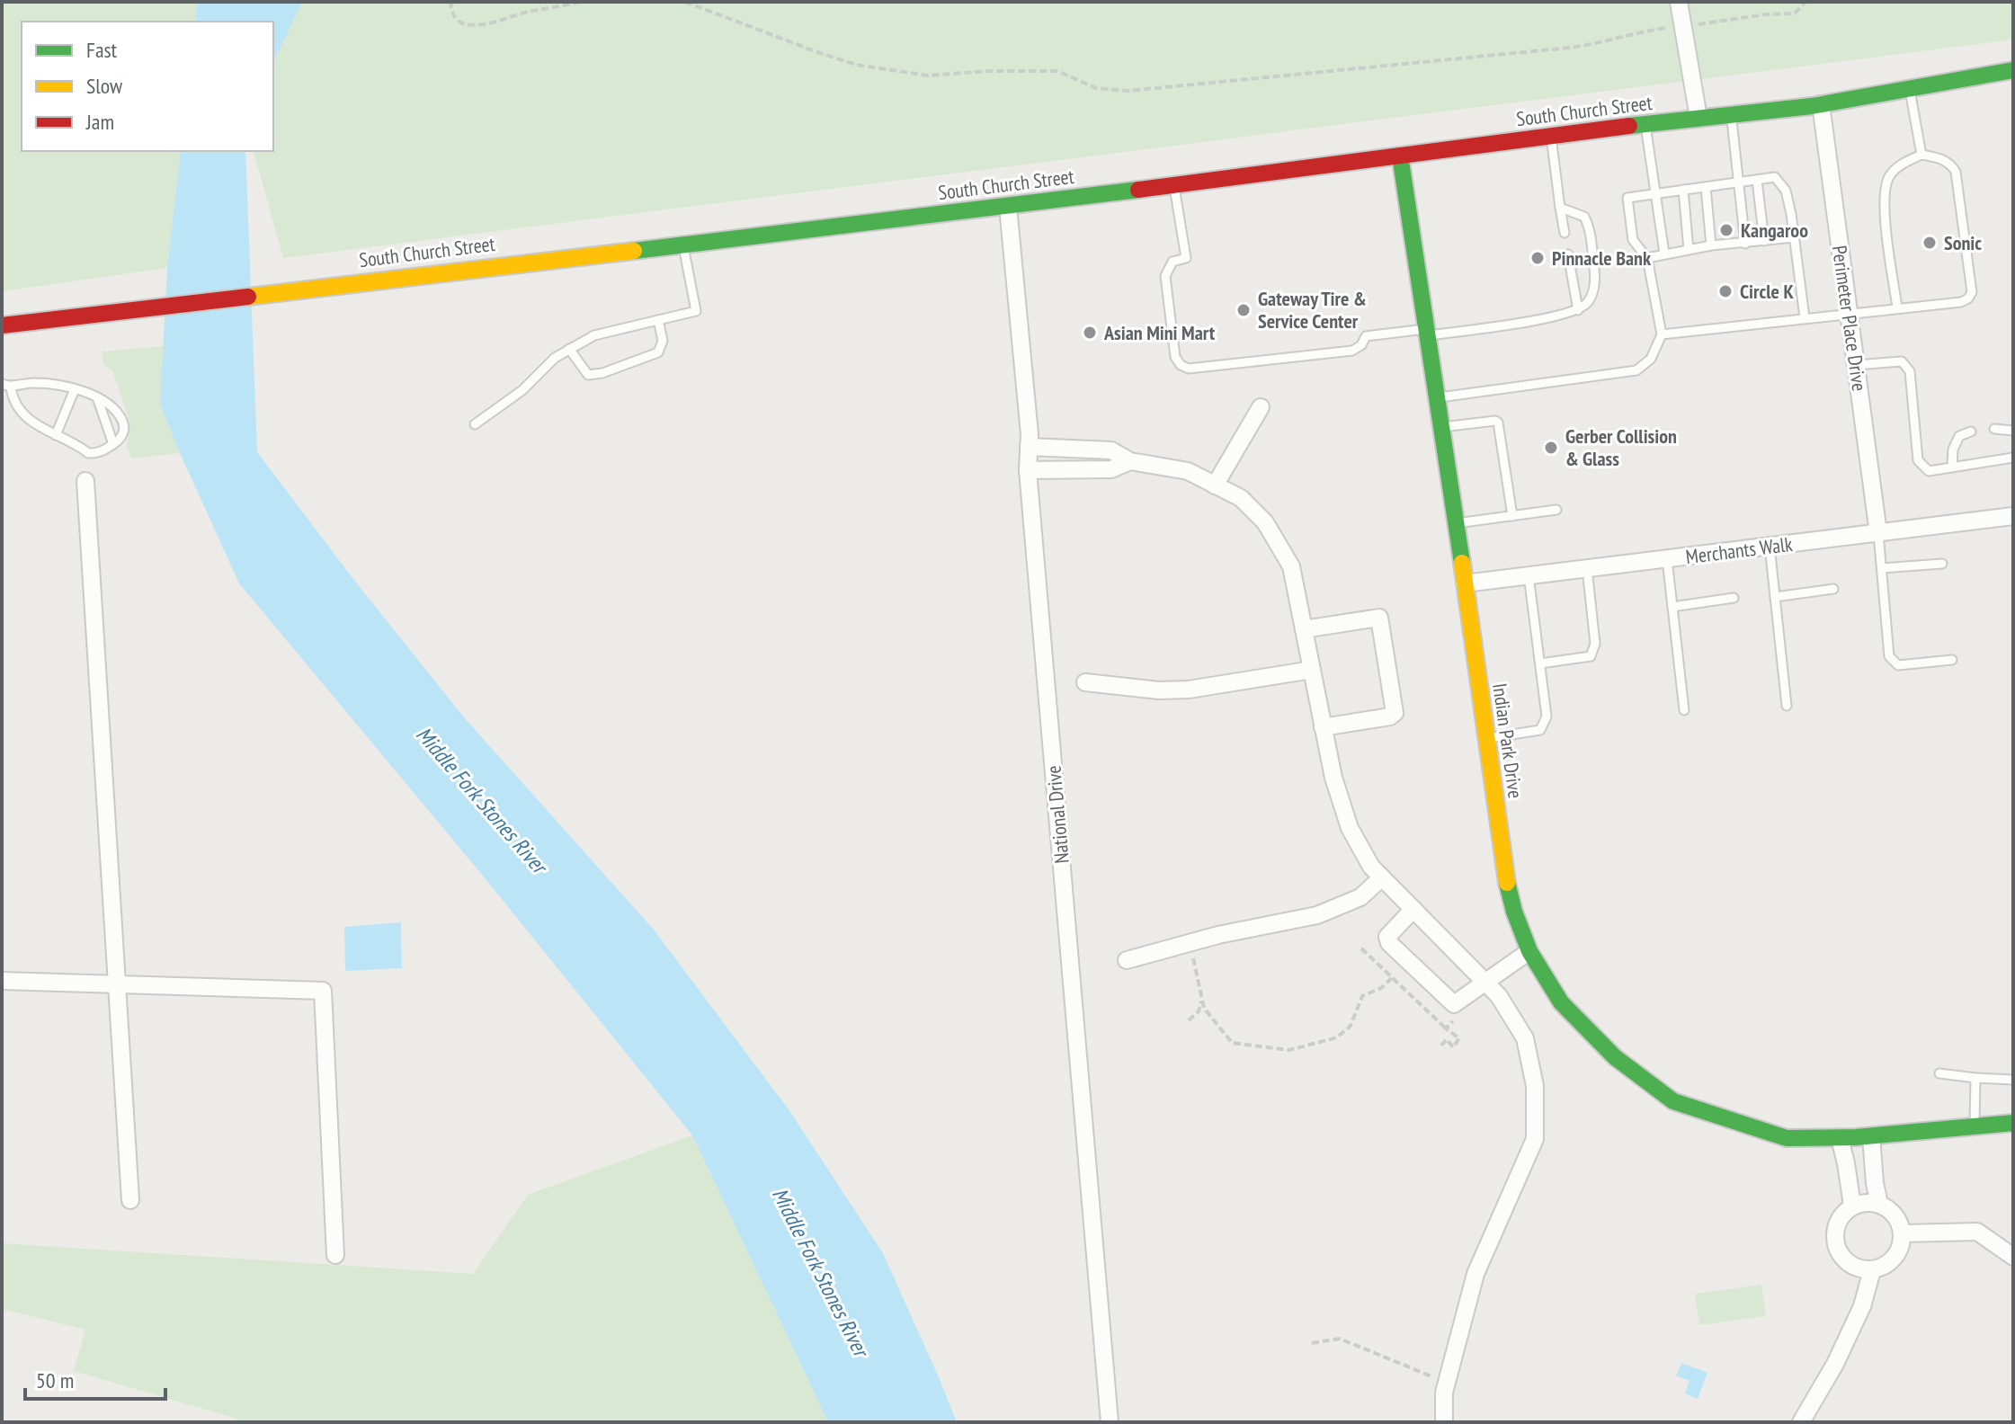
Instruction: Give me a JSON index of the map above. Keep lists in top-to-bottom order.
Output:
{
  "streets": {
    "main road": ["South Church Street", "Indian Park Drive"],
    "street": ["Perimeter Place Drive", "Merchants Walk", "National Drive"]
  },
  "crossings": [
    ["South Church Street", "Perimeter Place Drive"],
    ["South Church Street", "Indian Park Drive"],
    ["South Church Street", "National Drive"],
    ["Perimeter Place Drive", "Merchants Walk"],
    ["Merchants Walk", "Indian Park Drive"]
  ],
  "water": ["Middle Fork Stones River"],
  "places": [
    "Kangaroo",
    "Sonic",
    "Pinnacle Bank",
    "Circle K",
    "Gateway Tire & Service Center",
    "Asian Mini Mart",
    "Gerber Collision & Glass"
  ],
  "legend": ["Fast", "Slow", "Jam"],
  "scale_bar": "50 m"
}
